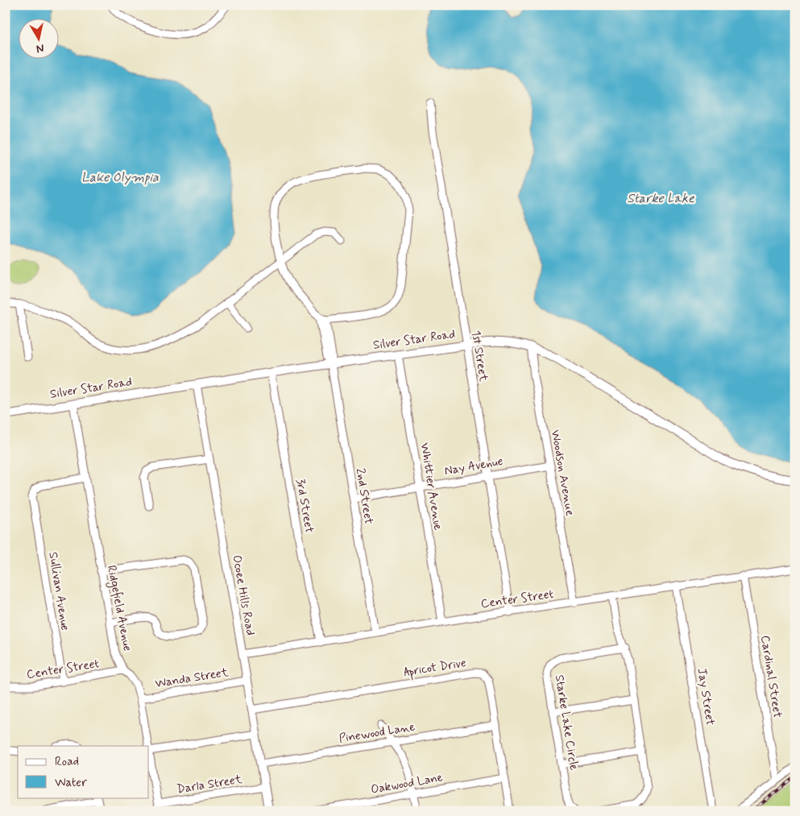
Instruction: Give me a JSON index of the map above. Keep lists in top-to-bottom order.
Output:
{
  "streets": {
    "main road": ["Silver Star Road"],
    "street": [
      "1st Street",
      "Nay Avenue",
      "Woodson Avenue",
      "Whittier Avenue",
      "2nd Street",
      "3rd Street",
      "Sullivan Avenue",
      "Ocoee Hills Road",
      "Center Street",
      "Ridgefield Avenue",
      "Apricot Drive",
      "Cardinal Street",
      "Wanda Street",
      "Jay Street",
      "Starke Lake Circle",
      "Pinewood Lane",
      "Oakwood Lane",
      "Darla Street"
    ]
  },
  "crossings": [
    ["Silver Star Road", "1st Street"],
    ["Silver Star Road", "Woodson Avenue"],
    ["Silver Star Road", "Whittier Avenue"],
    ["Silver Star Road", "2nd Street"],
    ["Silver Star Road", "3rd Street"],
    ["Silver Star Road", "Ocoee Hills Road"],
    ["Silver Star Road", "Ridgefield Avenue"],
    ["1st Street", "Nay Avenue"],
    ["1st Street", "Center Street"],
    ["Nay Avenue", "Woodson Avenue"],
    ["Nay Avenue", "Whittier Avenue"],
    ["Nay Avenue", "2nd Street"],
    ["Woodson Avenue", "Center Street"],
    ["Whittier Avenue", "Center Street"],
    ["2nd Street", "Center Street"],
    ["3rd Street", "Center Street"],
    ["Sullivan Avenue", "Center Street"],
    ["Sullivan Avenue", "Ridgefield Avenue"],
    ["Ocoee Hills Road", "Center Street"],
    ["Ocoee Hills Road", "Apricot Drive"],
    ["Ocoee Hills Road", "Wanda Street"],
    ["Ocoee Hills Road", "Pinewood Lane"],
    ["Ocoee Hills Road", "Darla Street"],
    ["Center Street", "Ridgefield Avenue"],
    ["Center Street", "Cardinal Street"],
    ["Center Street", "Jay Street"],
    ["Ridgefield Avenue", "Wanda Street"],
    ["Ridgefield Avenue", "Darla Street"],
    ["Apricot Drive", "Pinewood Lane"],
    ["Apricot Drive", "Oakwood Lane"]
  ],
  "water": ["Lake Olympia", "Starke Lake"],
  "legend": ["Road", "Water"],
  "north": "bottom"
}
